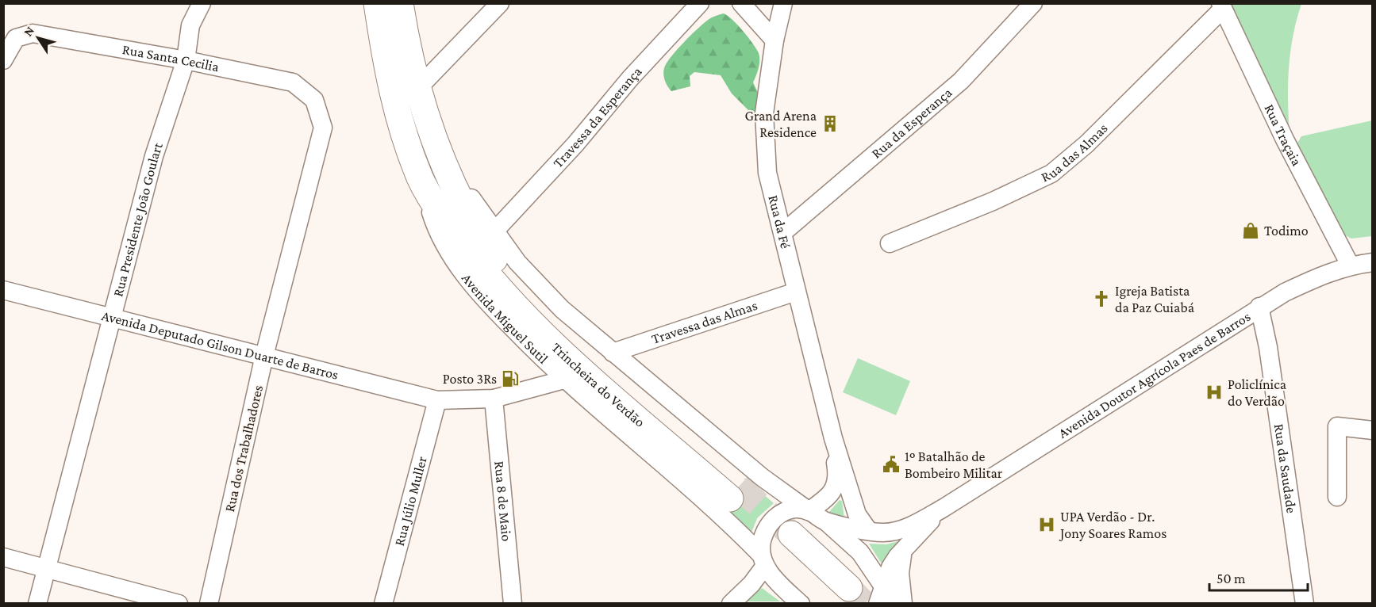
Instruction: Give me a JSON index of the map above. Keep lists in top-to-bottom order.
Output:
{
  "streets": {
    "highway": ["Avenida Miguel Sutil", "Trincheira do Verdão"],
    "street": [
      "Rua Santa Cecilia",
      "Travessa da Esperança",
      "Rua da Esperança",
      "Rua Traçaia",
      "Rua das Almas",
      "Rua Presidente João Goulart",
      "Rua da Fé",
      "Travessa das Almas",
      "Avenida Deputado Gilson Duarte de Barros",
      "Avenida Doutor Agrícola Paes de Barros",
      "Rua dos Trabalhadores",
      "Rua da Saudade",
      "Rua 8 de Maio",
      "Rua Júlio Muller"
    ]
  },
  "crossings": [
    ["Rua Santa Cecilia", "Rua Presidente João Goulart"],
    ["Rua Santa Cecilia", "Rua dos Trabalhadores"],
    ["Rua da Esperança", "Rua da Fé"],
    ["Rua Traçaia", "Rua das Almas"],
    ["Rua Traçaia", "Avenida Doutor Agrícola Paes de Barros"],
    ["Rua Presidente João Goulart", "Avenida Deputado Gilson Duarte de Barros"],
    ["Rua da Fé", "Travessa das Almas"],
    ["Rua da Fé", "Avenida Doutor Agrícola Paes de Barros"],
    ["Avenida Miguel Sutil", "Avenida Deputado Gilson Duarte de Barros"],
    ["Avenida Miguel Sutil", "Trincheira do Verdão"],
    ["Avenida Deputado Gilson Duarte de Barros", "Rua dos Trabalhadores"],
    ["Avenida Deputado Gilson Duarte de Barros", "Rua 8 de Maio"],
    ["Avenida Deputado Gilson Duarte de Barros", "Rua Júlio Muller"],
    ["Avenida Doutor Agrícola Paes de Barros", "Rua da Saudade"]
  ],
  "places": {
    "building": ["Grand Arena Residence"],
    "shop": ["Todimo"],
    "church": ["Igreja Batista da Paz Cuiabá"],
    "fuel station": ["Posto 3Rs"],
    "hospital": ["Policlínica do Verdão", "UPA Verdão - Dr. Jony Soares Ramos"],
    "public building": ["1º Batalhão de Bombeiro Militar"]
  },
  "scale_bar": "50 m",
  "north": "top left"
}
